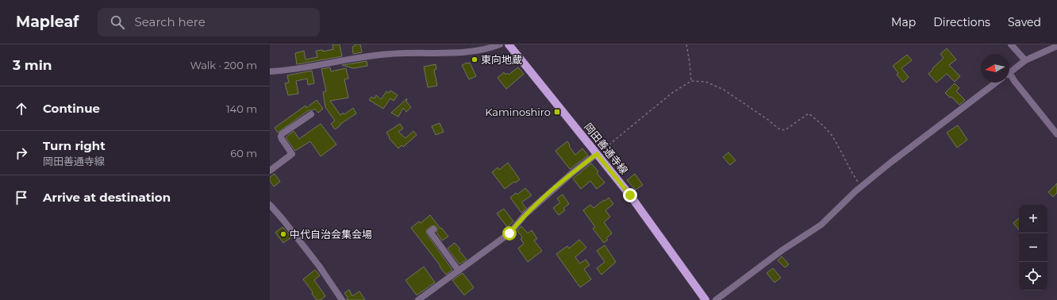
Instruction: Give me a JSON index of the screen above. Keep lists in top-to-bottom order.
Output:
{
  "streets": {
    "main road": ["岡田善通寺線"]
  },
  "places": {
    "other": ["東向地蔵", "中代自治会集会場"],
    "transit": ["Kaminoshiro"]
  },
  "north": "left",
  "page": {
    "header": "Mapleaf",
    "search": "Search here",
    "nav": ["Map", "Directions", "Saved"],
    "heading": ["3 min", "Walk · 200 m"],
    "list": [
      ["Continue", "140 m"],
      ["Turn right", "岡田善通寺線", "60 m"],
      "Arrive at destination"
    ],
    "map_buttons": ["+", "−"]
  }
}
